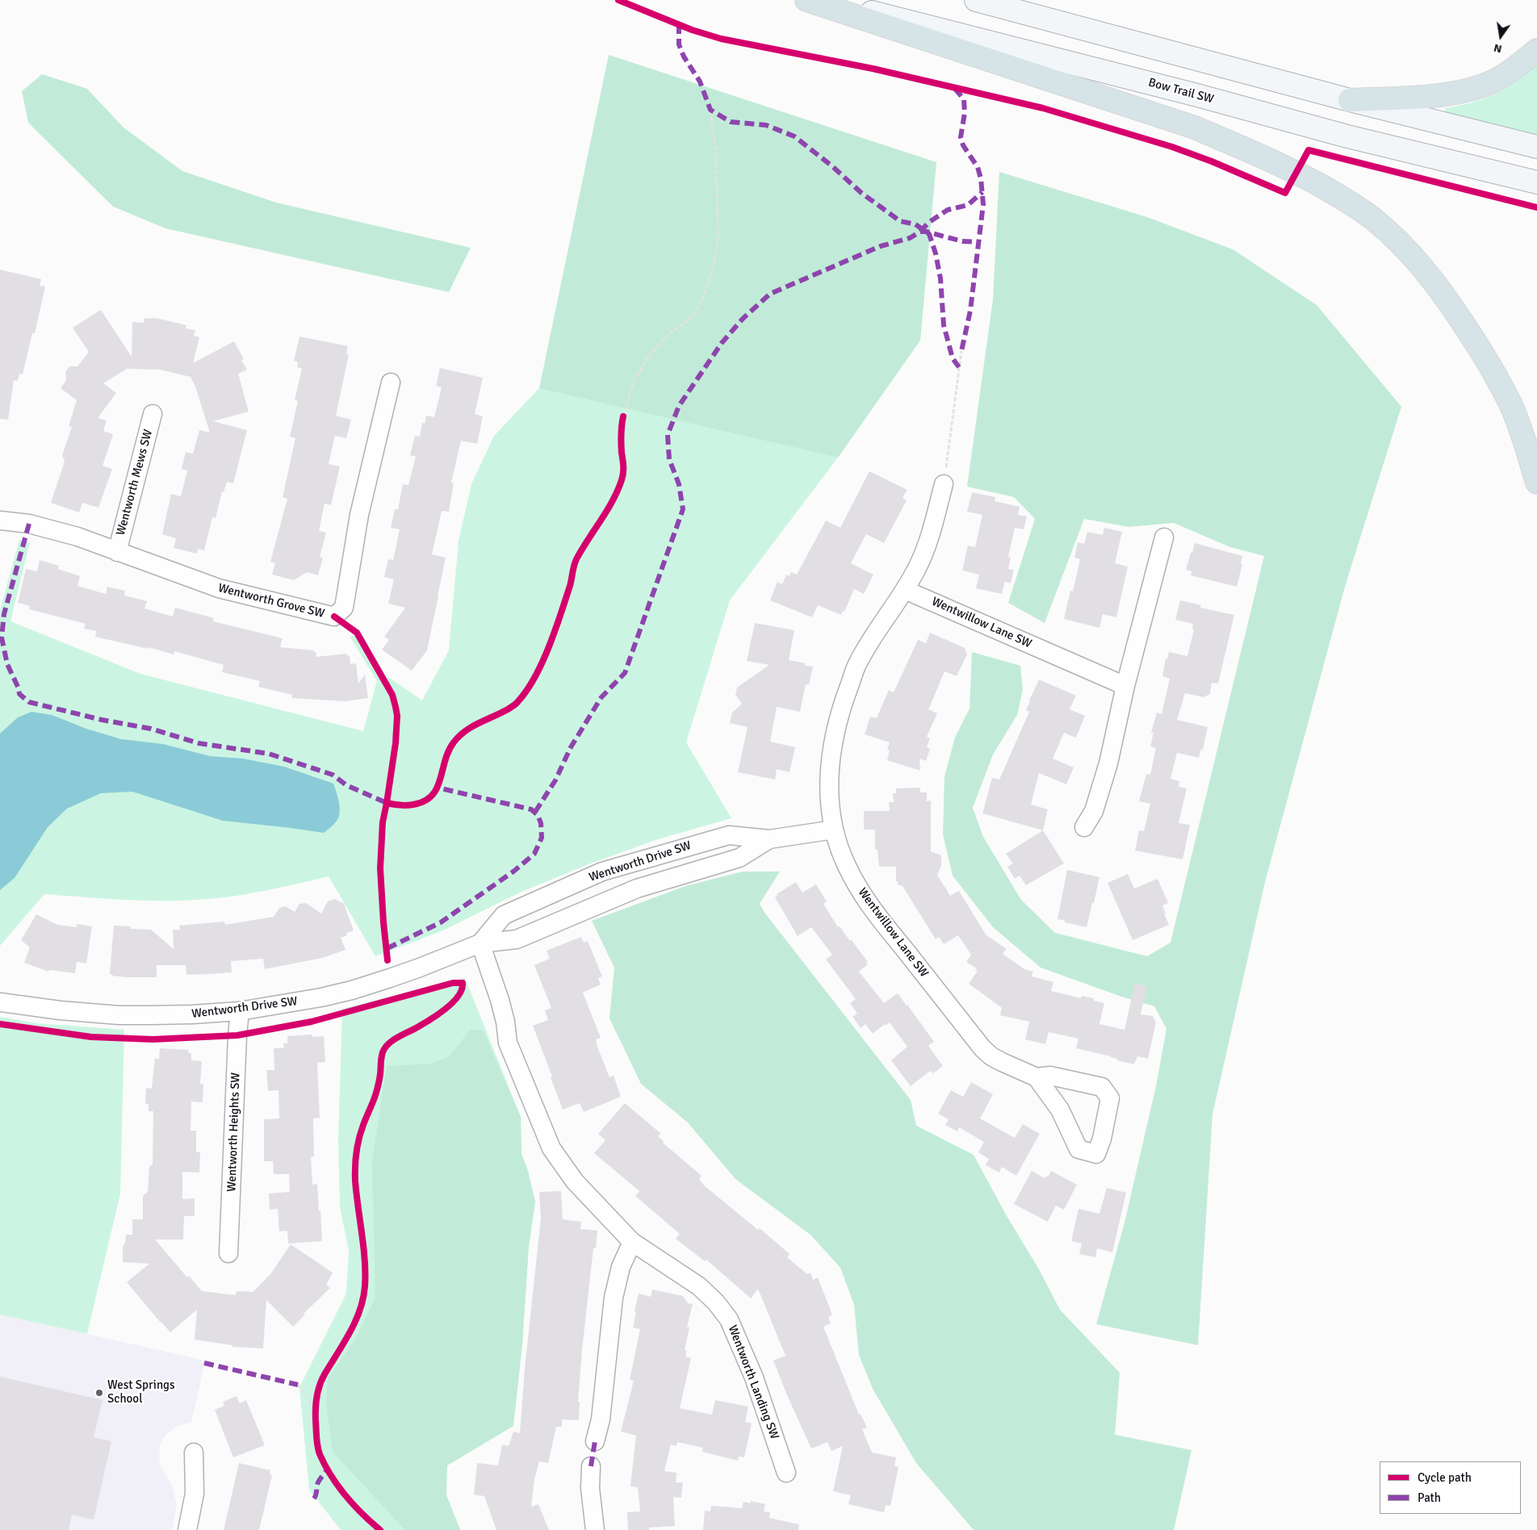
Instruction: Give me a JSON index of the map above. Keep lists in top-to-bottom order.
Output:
{
  "streets": {
    "main road": ["Bow Trail SW"],
    "street": [
      "Wentworth Mews SW",
      "Wentworth Grove SW",
      "Wentwillow Lane SW",
      "Wentworth Drive SW",
      "Wentworth Heights SW",
      "Wentworth Landing SW"
    ]
  },
  "crossings": [
    ["Wentworth Mews SW", "Wentworth Grove SW"],
    ["Wentwillow Lane SW", "Wentworth Drive SW"],
    ["Wentworth Drive SW", "Wentworth Heights SW"],
    ["Wentworth Drive SW", "Wentworth Landing SW"]
  ],
  "places": ["West Springs School"],
  "legend": ["Cycle path", "Path"],
  "north": "bottom"
}
